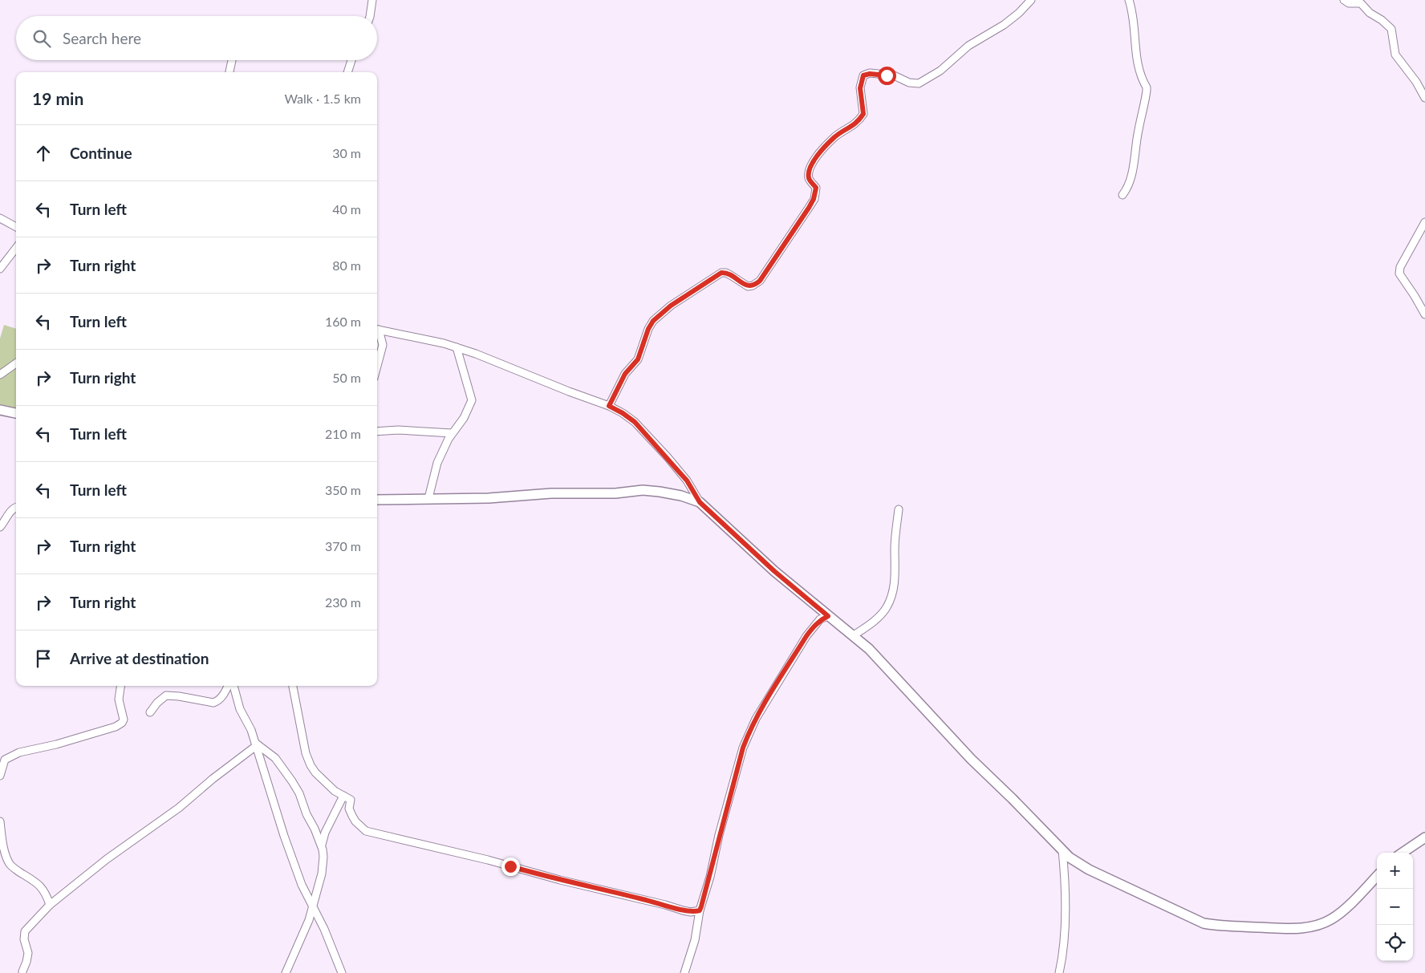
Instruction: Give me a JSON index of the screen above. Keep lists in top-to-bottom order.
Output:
{
  "page": {
    "search": "Search here",
    "heading": ["19 min", "Walk · 1.5 km"],
    "list": [
      ["Continue", "30 m"],
      ["Turn left", "40 m"],
      ["Turn right", "80 m"],
      ["Turn left", "160 m"],
      ["Turn right", "50 m"],
      ["Turn left", "210 m"],
      ["Turn left", "350 m"],
      ["Turn right", "370 m"],
      ["Turn right", "230 m"],
      "Arrive at destination"
    ],
    "map_buttons": ["+", "−"]
  }
}
